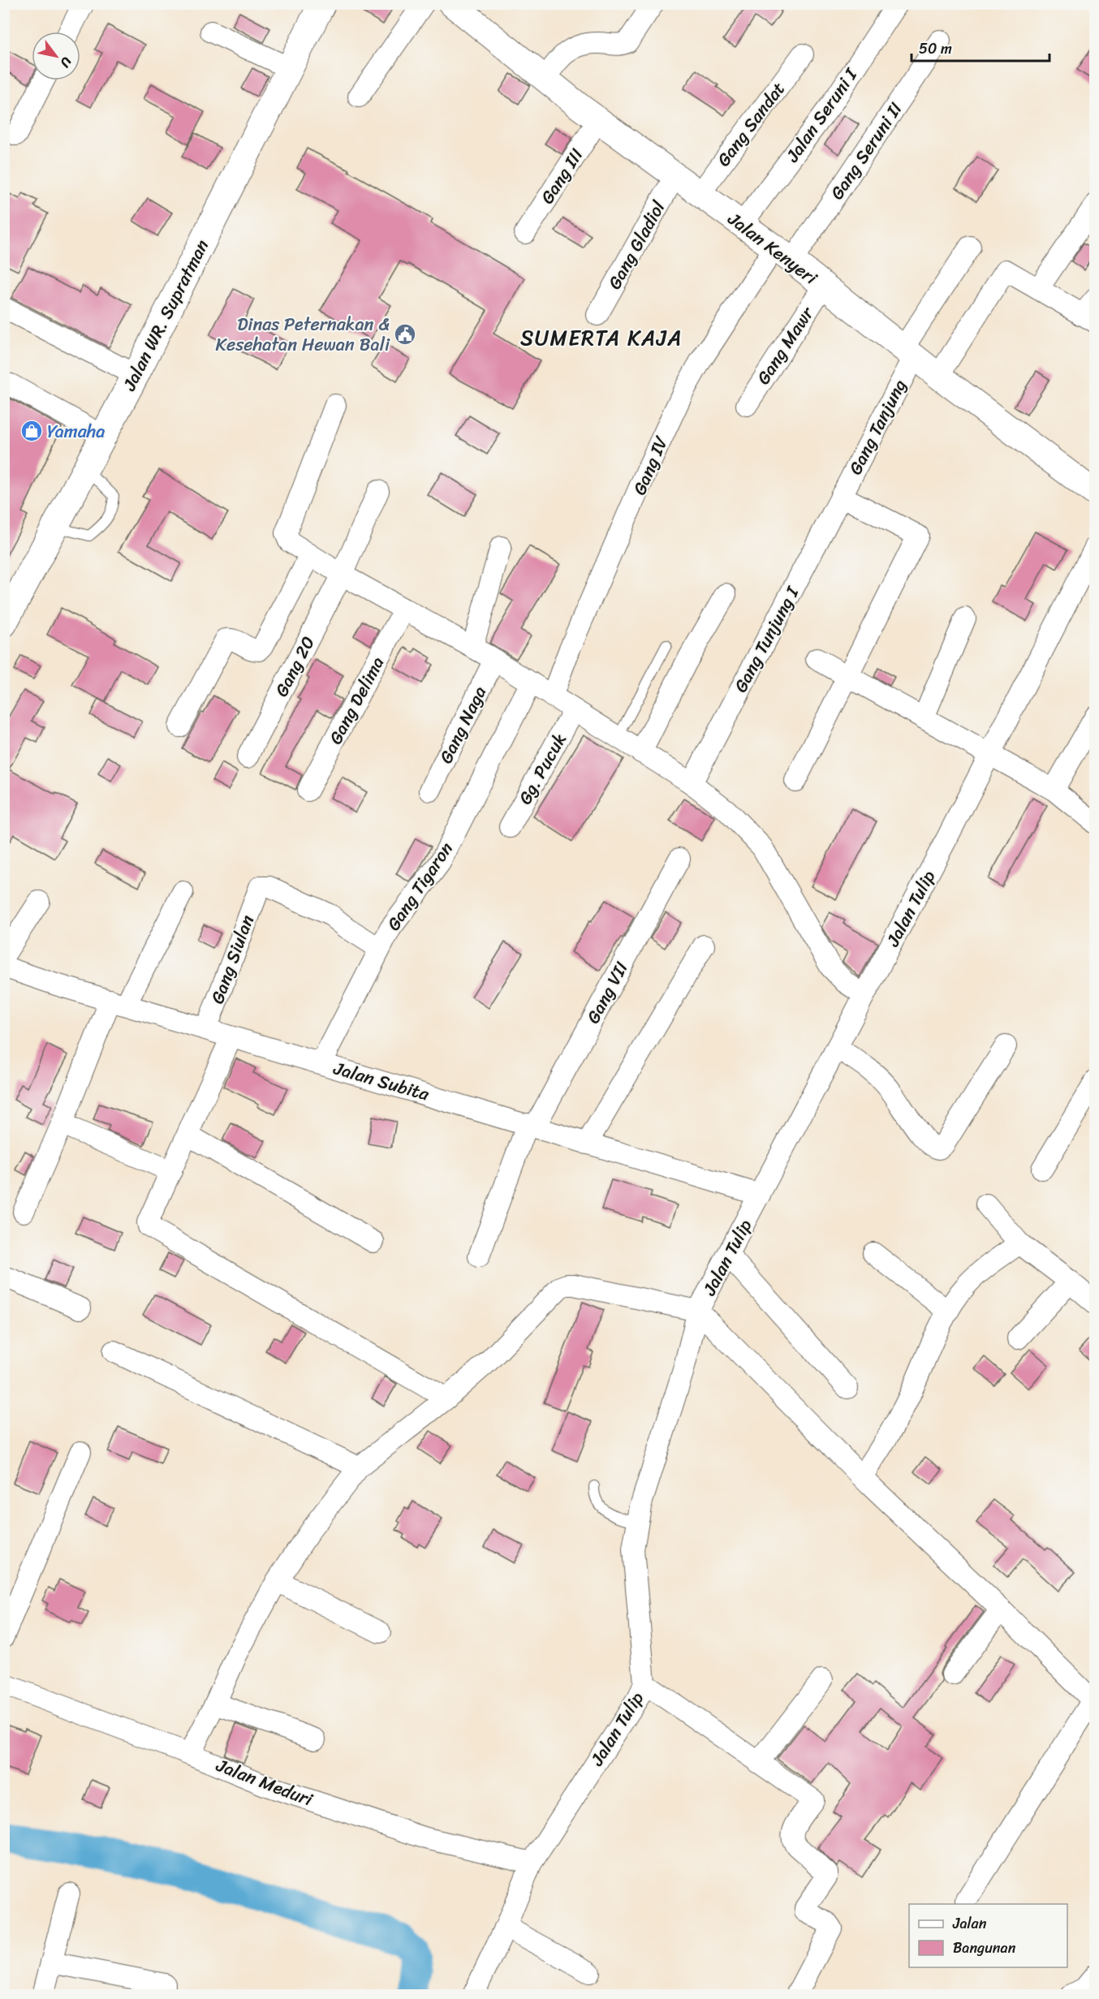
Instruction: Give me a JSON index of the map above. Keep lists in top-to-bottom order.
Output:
{
  "streets": {
    "main road": ["Jalan WR. Supratman"],
    "street": [
      "Jalan Seruni I",
      "Gang Sandat",
      "Gang Seruni II",
      "Gang III",
      "Gang Gladiol",
      "Jalan Kenyeri",
      "Gang Mawr",
      "Gang Tanjung",
      "Gang IV",
      "Gang Tunjung I",
      "Gang 20",
      "Gang Delima",
      "Gang Naga",
      "Gg. Pucuk",
      "Gang Tigaron",
      "Jalan Tulip",
      "Gang Siulan",
      "Gang VII",
      "Jalan Subita",
      "Jalan Meduri"
    ]
  },
  "crossings": [
    ["Jalan Seruni I", "Jalan Kenyeri"],
    ["Gang Sandat", "Jalan Kenyeri"],
    ["Gang Seruni II", "Jalan Kenyeri"],
    ["Gang Seruni II", "Gang IV"],
    ["Gang III", "Jalan Kenyeri"],
    ["Gang Gladiol", "Jalan Kenyeri"],
    ["Jalan Kenyeri", "Gang Mawr"],
    ["Jalan Kenyeri", "Gang Tanjung"],
    ["Jalan Kenyeri", "Gang IV"],
    ["Gang Tanjung", "Gang Tunjung I"],
    ["Gang Tigaron", "Gang Siulan"],
    ["Gang Tigaron", "Jalan Subita"],
    ["Jalan Tulip", "Jalan Subita"],
    ["Jalan Tulip", "Jalan Meduri"],
    ["Gang Siulan", "Jalan Subita"],
    ["Gang VII", "Jalan Subita"]
  ],
  "districts": ["SUMERTA KAJA"],
  "places": {
    "public building": ["Dinas Peternakan & Kesehatan Hewan Bali"],
    "shop": ["Yamaha"]
  },
  "legend": ["Jalan", "Bangunan"],
  "scale_bar": "50 m",
  "north": "bottom right"
}
